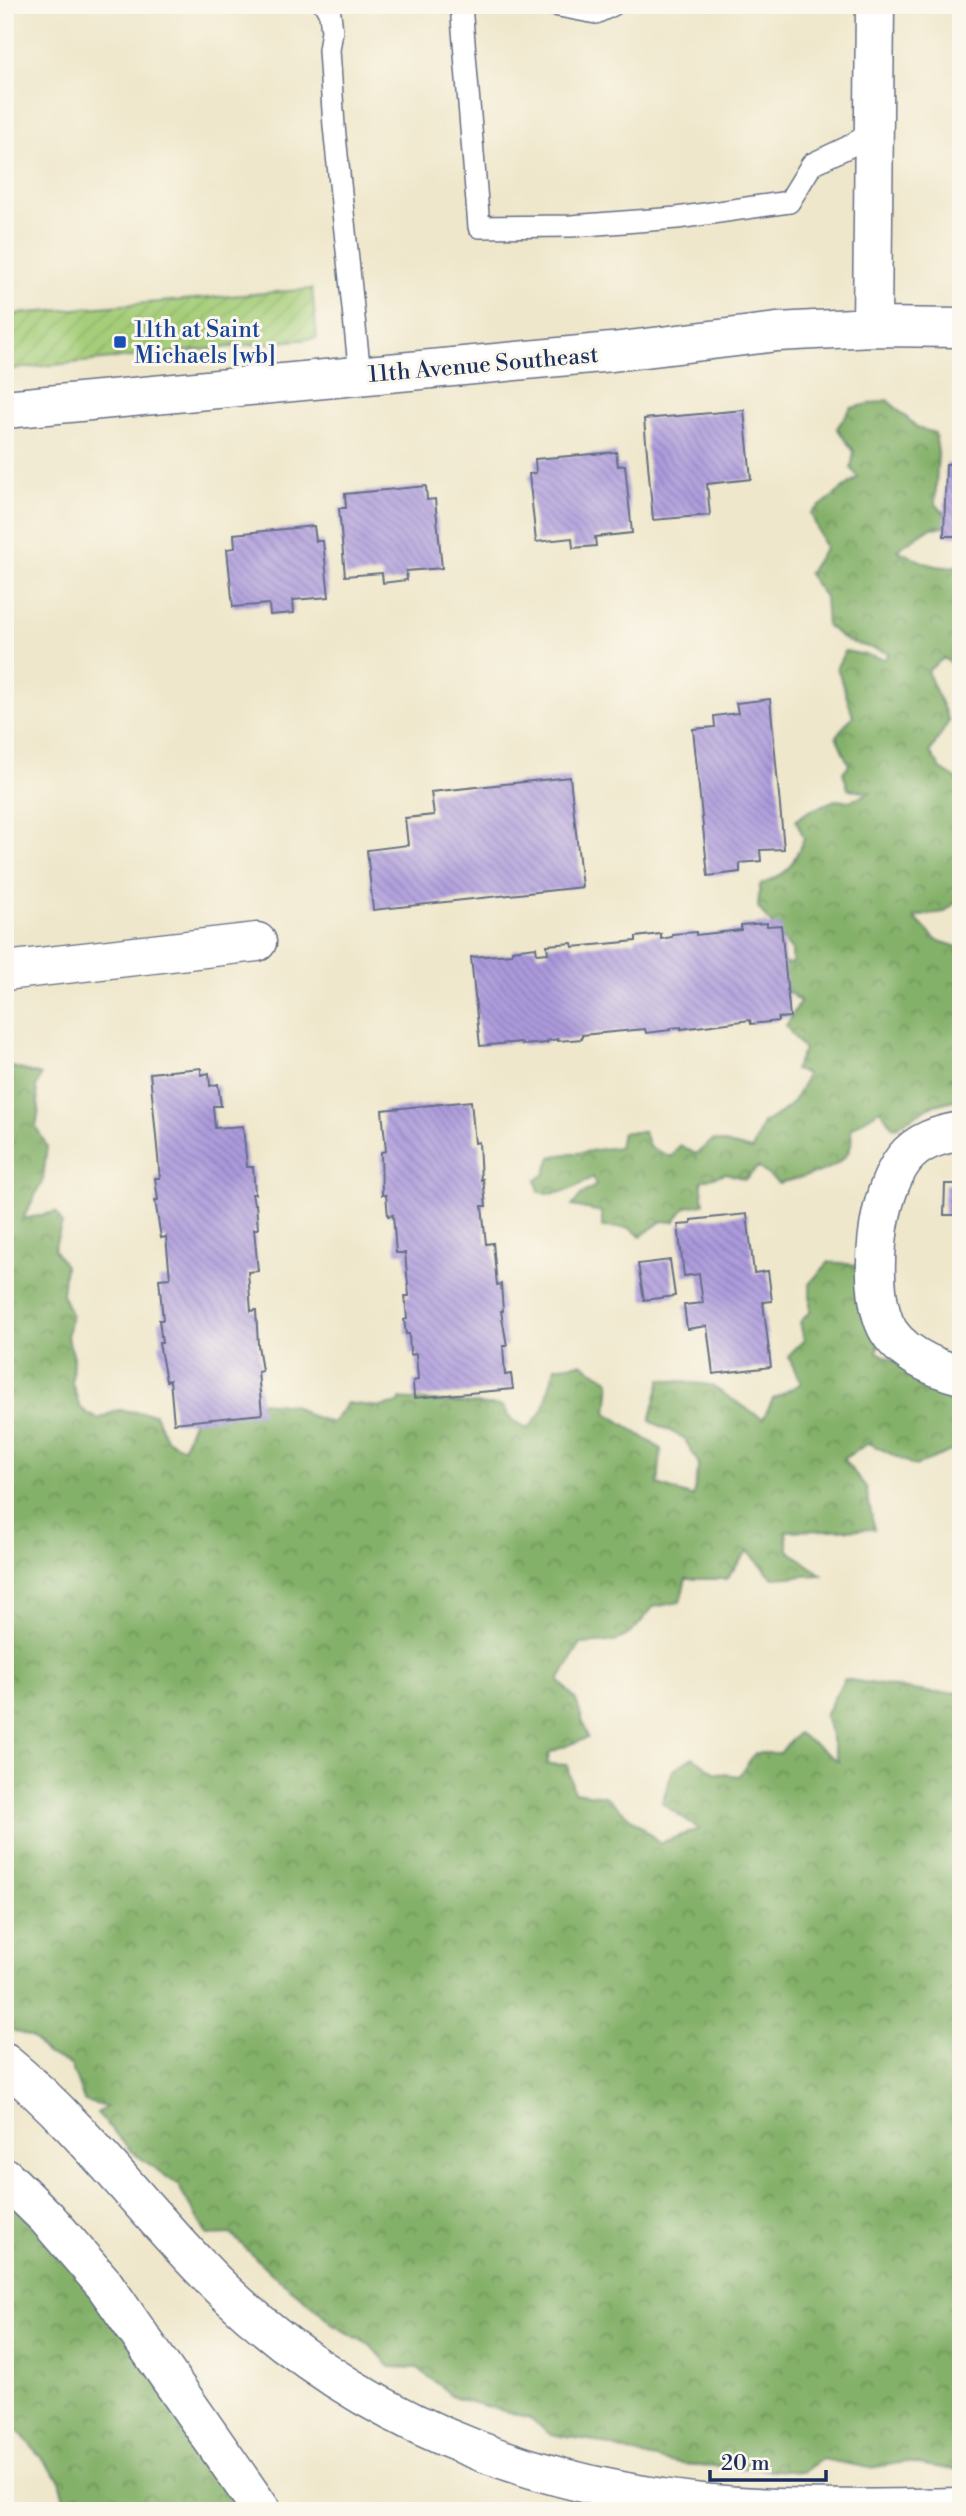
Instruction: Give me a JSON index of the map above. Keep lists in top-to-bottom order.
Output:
{
  "streets": {
    "main road": ["11th Avenue Southeast"]
  },
  "places": {
    "transit": ["11th at Saint Michaels [wb]"]
  },
  "scale_bar": "20 m"
}
